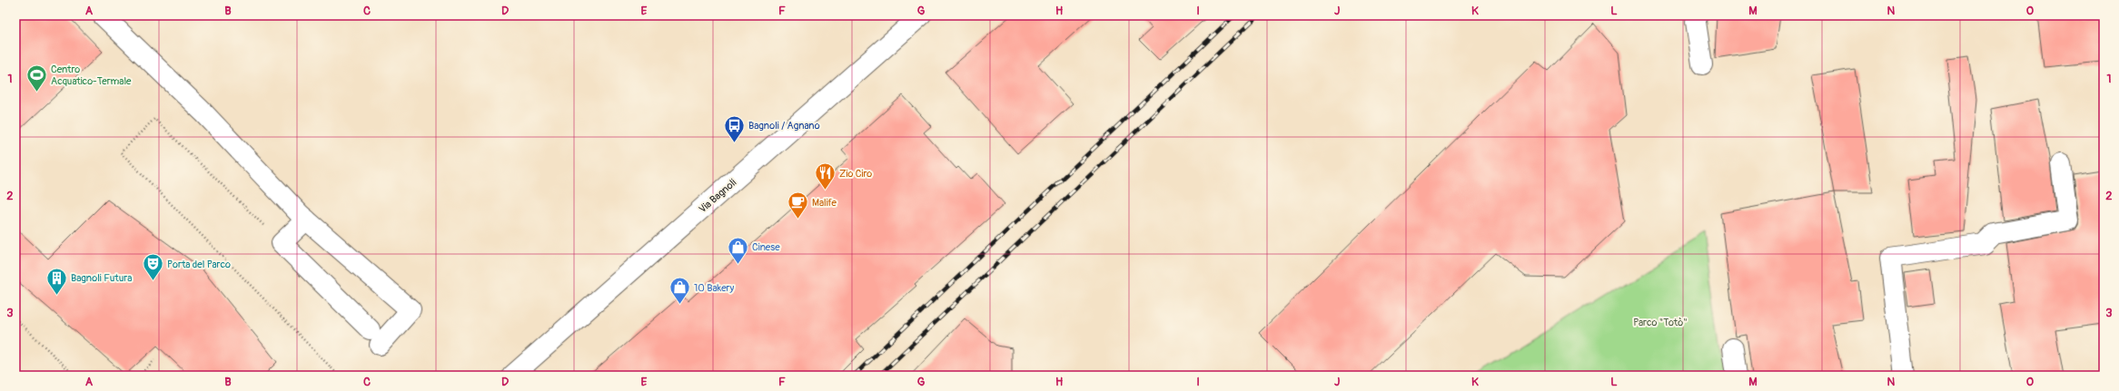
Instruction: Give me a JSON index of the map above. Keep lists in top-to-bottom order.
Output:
{
  "streets": {
    "street": ["Via Bagnoli"]
  },
  "parks": ["Parco \"Totò\""],
  "places": {
    "sports": ["Centro Acquatico-Termale"],
    "bus stop": ["Bagnoli / Agnano"],
    "restaurant": ["Zio Ciro"],
    "cafe": ["Malife"],
    "shop": ["Cinese", "10 Bakery"],
    "theatre": ["Porta del Parco"],
    "building": ["Bagnoli Futura"]
  },
  "grid": {
    "columns": [
      "A",
      "B",
      "C",
      "D",
      "E",
      "F",
      "G",
      "H",
      "I",
      "J",
      "K",
      "L",
      "M",
      "N",
      "O"
    ],
    "rows": ["1", "2", "3"]
  }
}
